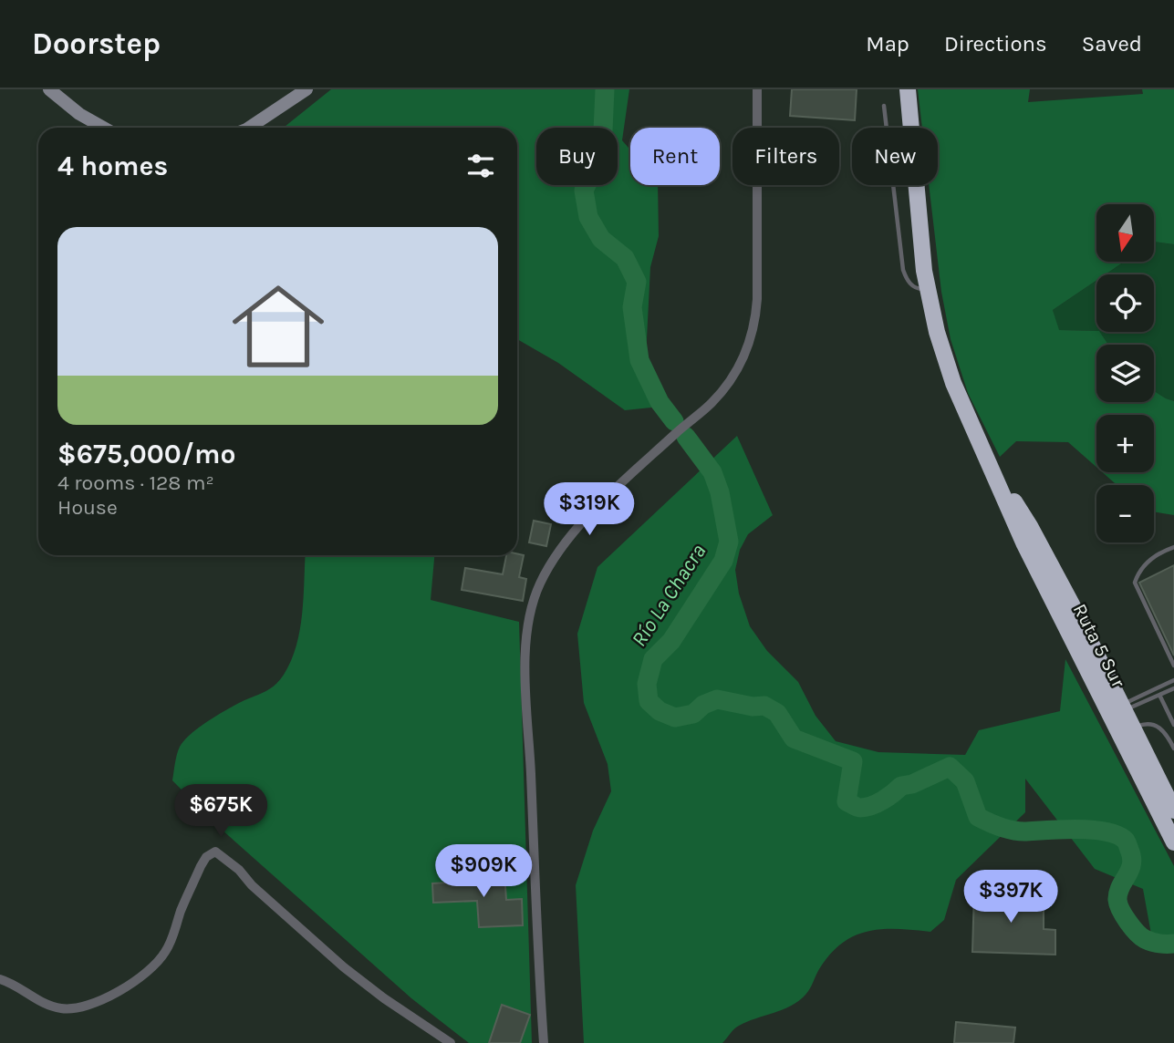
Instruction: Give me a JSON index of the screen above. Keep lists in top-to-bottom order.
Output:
{
  "streets": {
    "highway": ["Ruta 5 Sur"]
  },
  "water": ["Río La Chacra"],
  "north": "bottom",
  "page": {
    "header": "Doorstep",
    "nav": ["Map", "Directions", "Saved"],
    "chip": [
      "Buy",
      "Rent",
      "Filters",
      "New"
    ],
    "heading": "4 homes",
    "map_buttons": ["+", "−"],
    "list": [
      {
        "name": "$675,000/mo",
        "note": "4 rooms · 128 m² · House"
      }
    ],
    "price": [
      "$319K",
      "$675K",
      "$909K",
      "$397K"
    ]
  }
}
